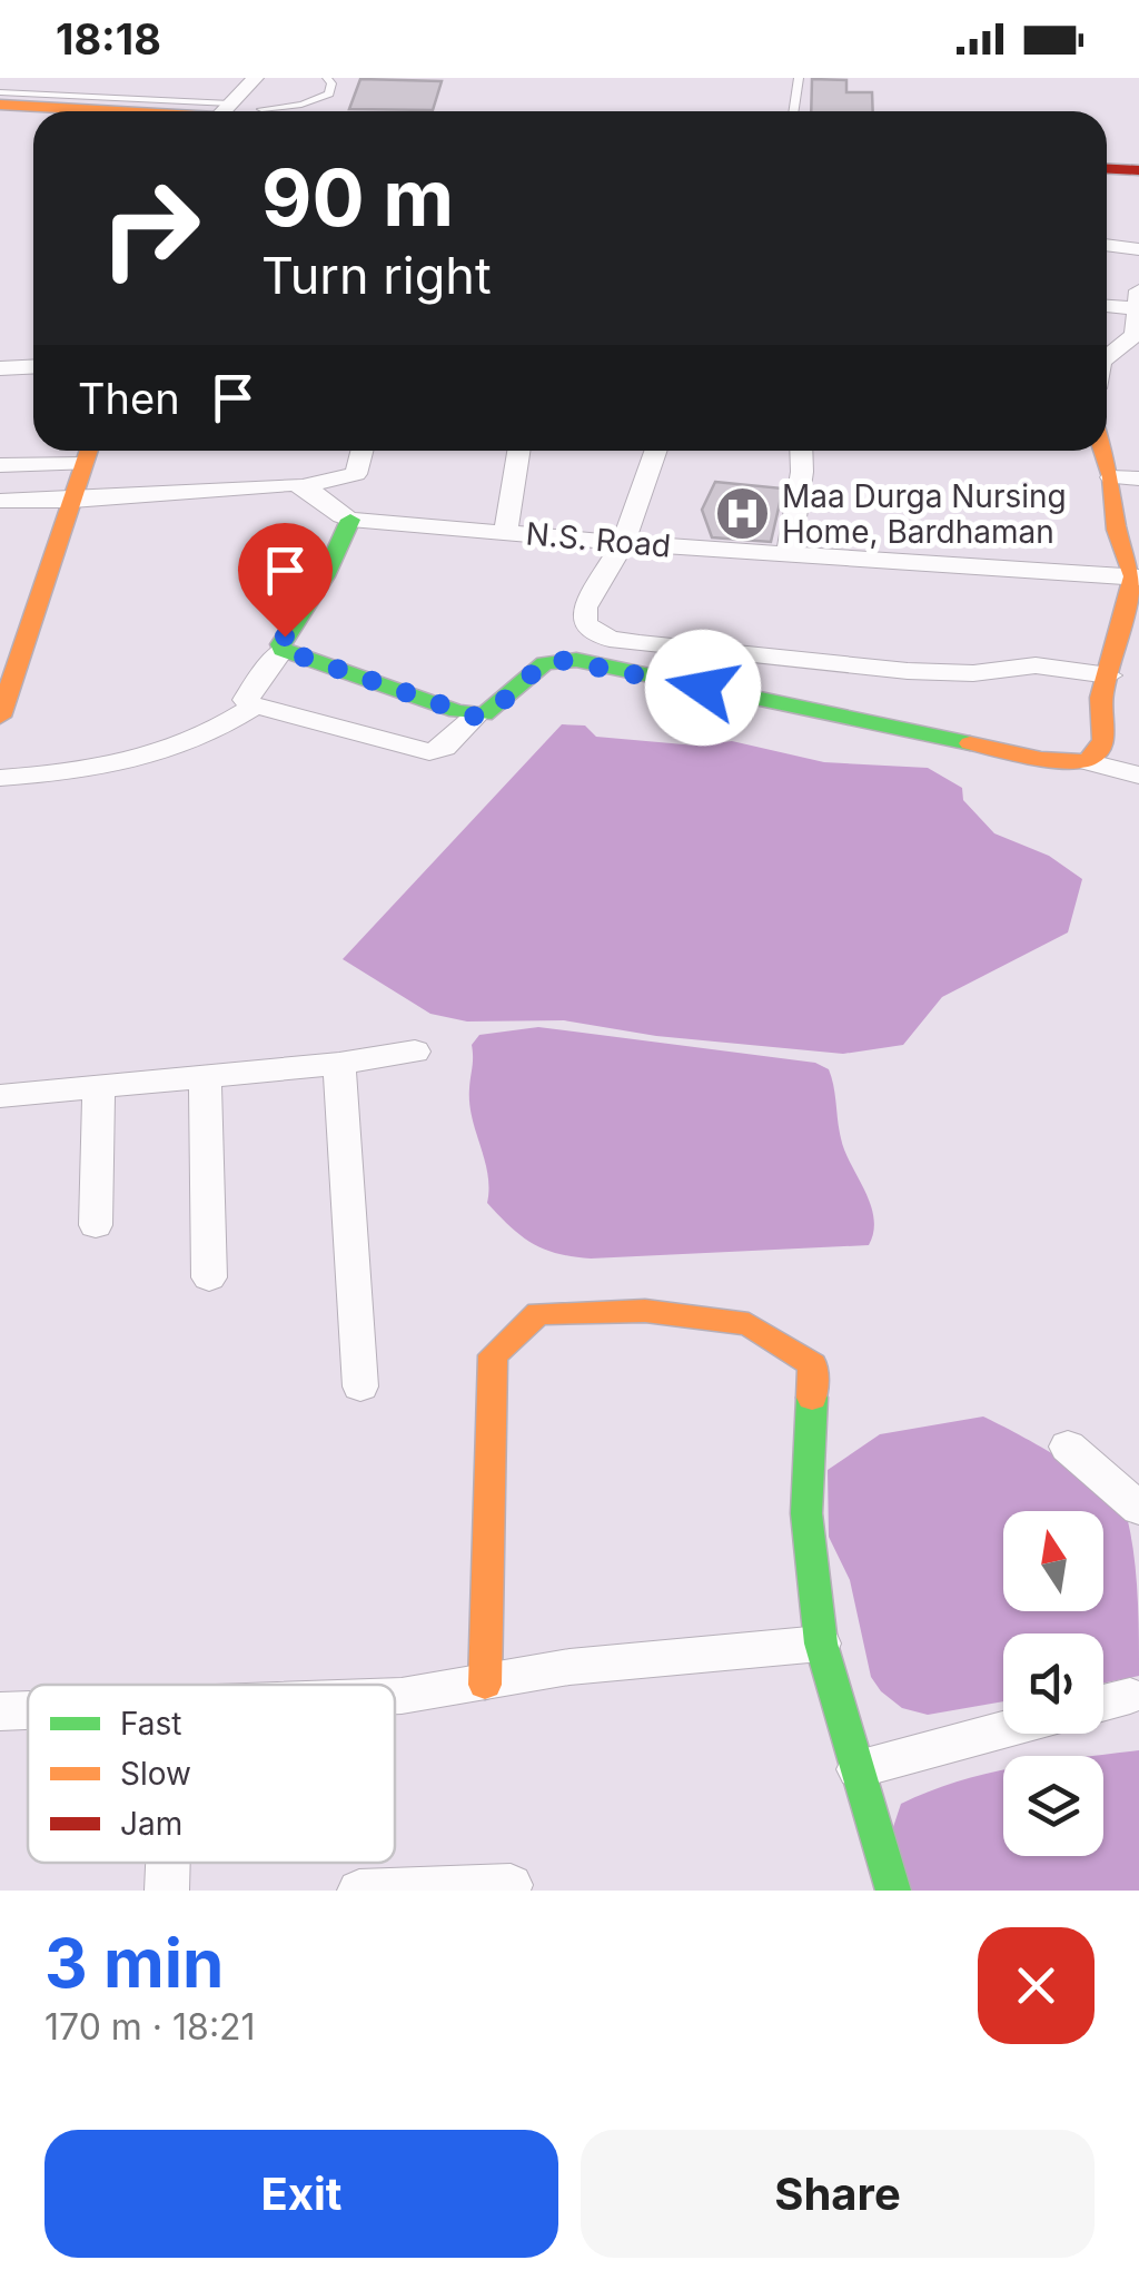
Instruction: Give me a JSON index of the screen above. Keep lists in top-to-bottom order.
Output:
{
  "streets": {
    "street": ["N.S. Road"]
  },
  "places": {
    "hospital": ["Maa Durga Nursing Home, Bardhaman"]
  },
  "legend": ["Fast", "Slow", "Jam"],
  "north": "top",
  "page": {
    "status": "18:18",
    "turn": ["90 m", "Turn right"],
    "then": "Then",
    "heading": ["3 min", "170 m · 18:21"],
    "buttons": ["Exit", "Share"]
  }
}
